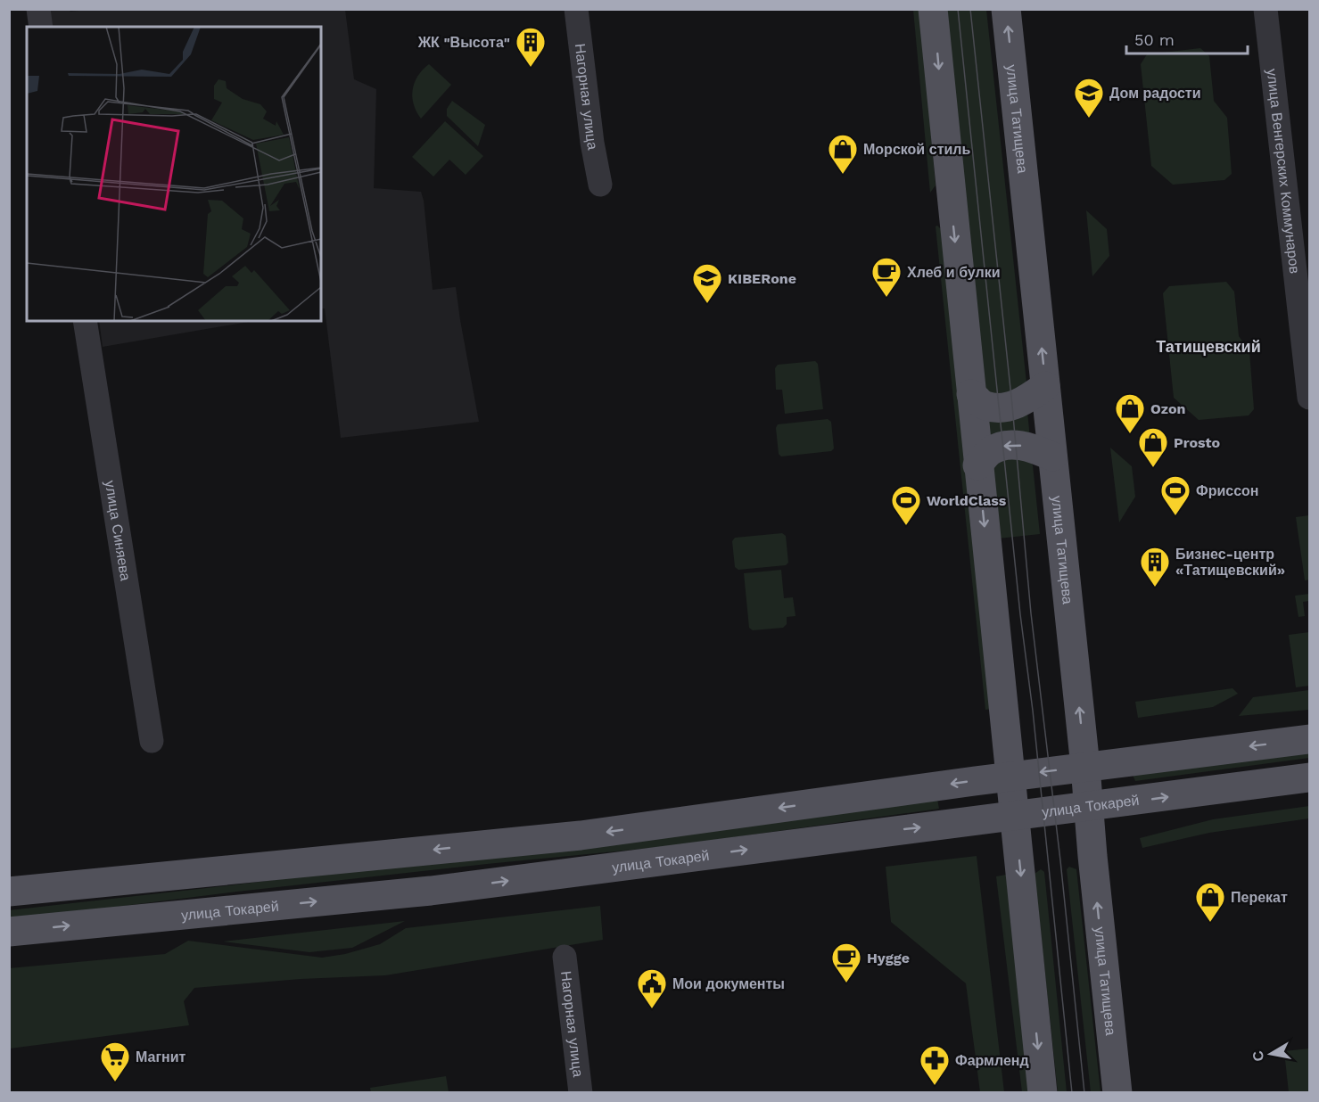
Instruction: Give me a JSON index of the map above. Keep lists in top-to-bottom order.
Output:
{
  "streets": {
    "main road": ["улица Татищева", "улица Токарей"],
    "street": ["Нагорная улица", "улица Венгерских Коммунаров", "улица Синяева"]
  },
  "crossings": [
    ["улица Татищева", "улица Токарей"]
  ],
  "districts": ["Татищевский"],
  "places": {
    "building": ["ЖК \"Высота\"", "Бизнес-центр «Татищевский»"],
    "school or university": ["Дом радости", "KIBERone"],
    "shop": [
      "Морской стиль",
      "Ozon",
      "Prosto",
      "Перекат"
    ],
    "cafe": ["Хлеб и булки", "Hygge"],
    "sports": ["Фриссон", "WorldClass"],
    "public building": ["Мои документы"],
    "supermarket": ["Магнит"],
    "pharmacy": ["Фармленд"]
  },
  "scale_bar": "50 m",
  "north": "left"
}
